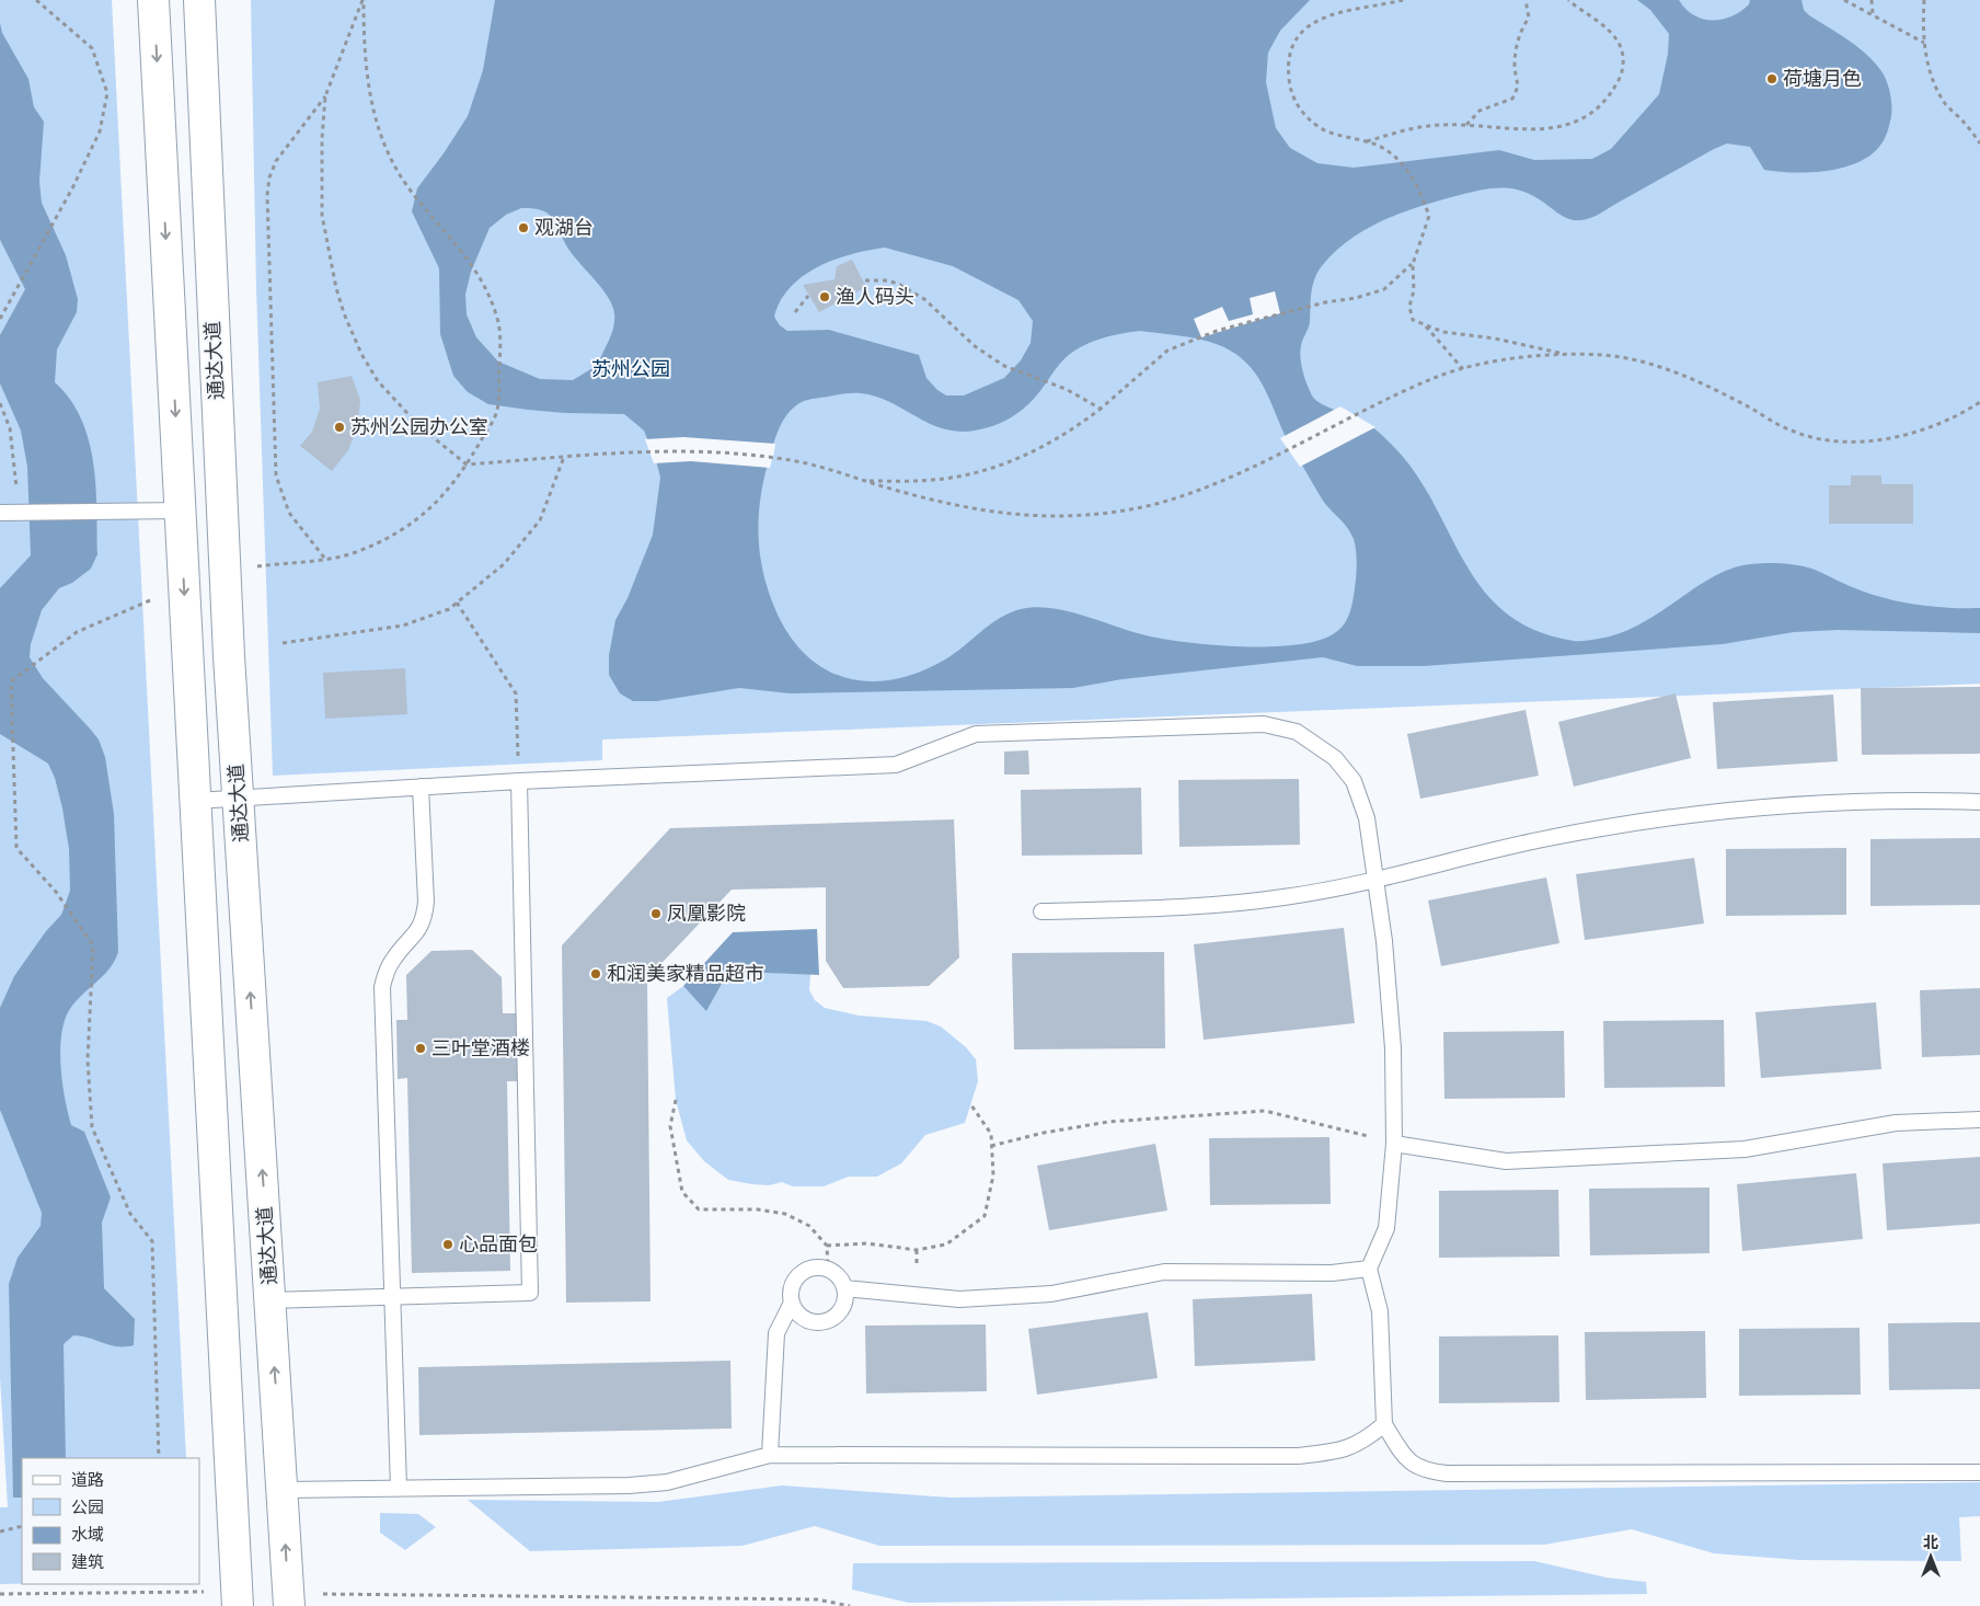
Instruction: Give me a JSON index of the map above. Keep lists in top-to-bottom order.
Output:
{
  "streets": {
    "main road": ["通达大道"]
  },
  "parks": ["苏州公园"],
  "places": [
    "荷塘月色",
    "观湖台",
    "渔人码头",
    "苏州公园办公室",
    "凤凰影院",
    "和润美家精品超市",
    "三叶堂酒楼",
    "心品面包"
  ],
  "legend": [
    "道路",
    "公园",
    "水域",
    "建筑"
  ],
  "north": "top"
}
